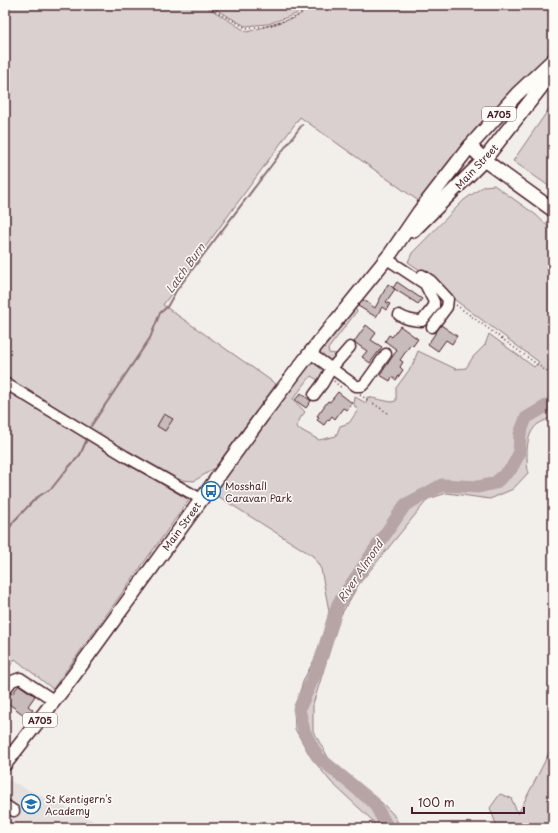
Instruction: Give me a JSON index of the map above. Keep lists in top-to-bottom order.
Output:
{
  "streets": {
    "main road": ["A705", "Main Street"]
  },
  "water": ["Latch Burn", "River Almond"],
  "places": {
    "bus stop": ["Mosshall Caravan Park"],
    "school or university": ["St Kentigern's Academy"]
  },
  "scale_bar": "100 m"
}
